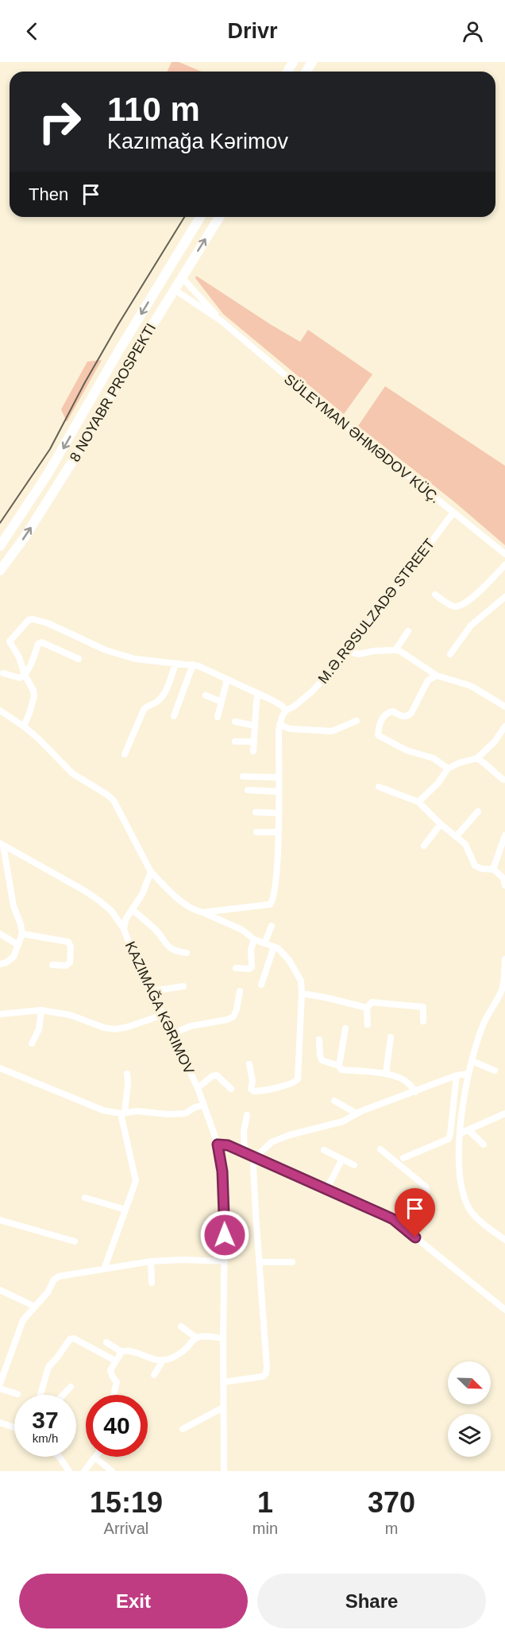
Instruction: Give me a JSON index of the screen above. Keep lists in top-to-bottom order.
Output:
{
  "streets": {
    "highway": ["8 NOYABR PROSPEKTI"],
    "street": ["SÜLEYMAN ƏHMƏDOV KÜÇ.", "M.Ə.RƏSULZADƏ STREET"]
  },
  "crossings": [
    ["SÜLEYMAN ƏHMƏDOV KÜÇ.", "M.Ə.RƏSULZADƏ STREET"]
  ],
  "north": "bottom right",
  "page": {
    "header": "Drivr",
    "turn": ["110 m", "Kazımağa Kərimov"],
    "then": "Then",
    "speed": "37 km/h",
    "limit": "40",
    "eta": [
      "15:19",
      "Arrival",
      "1",
      "min",
      "370",
      "m"
    ],
    "buttons": ["Exit", "Share"]
  }
}
